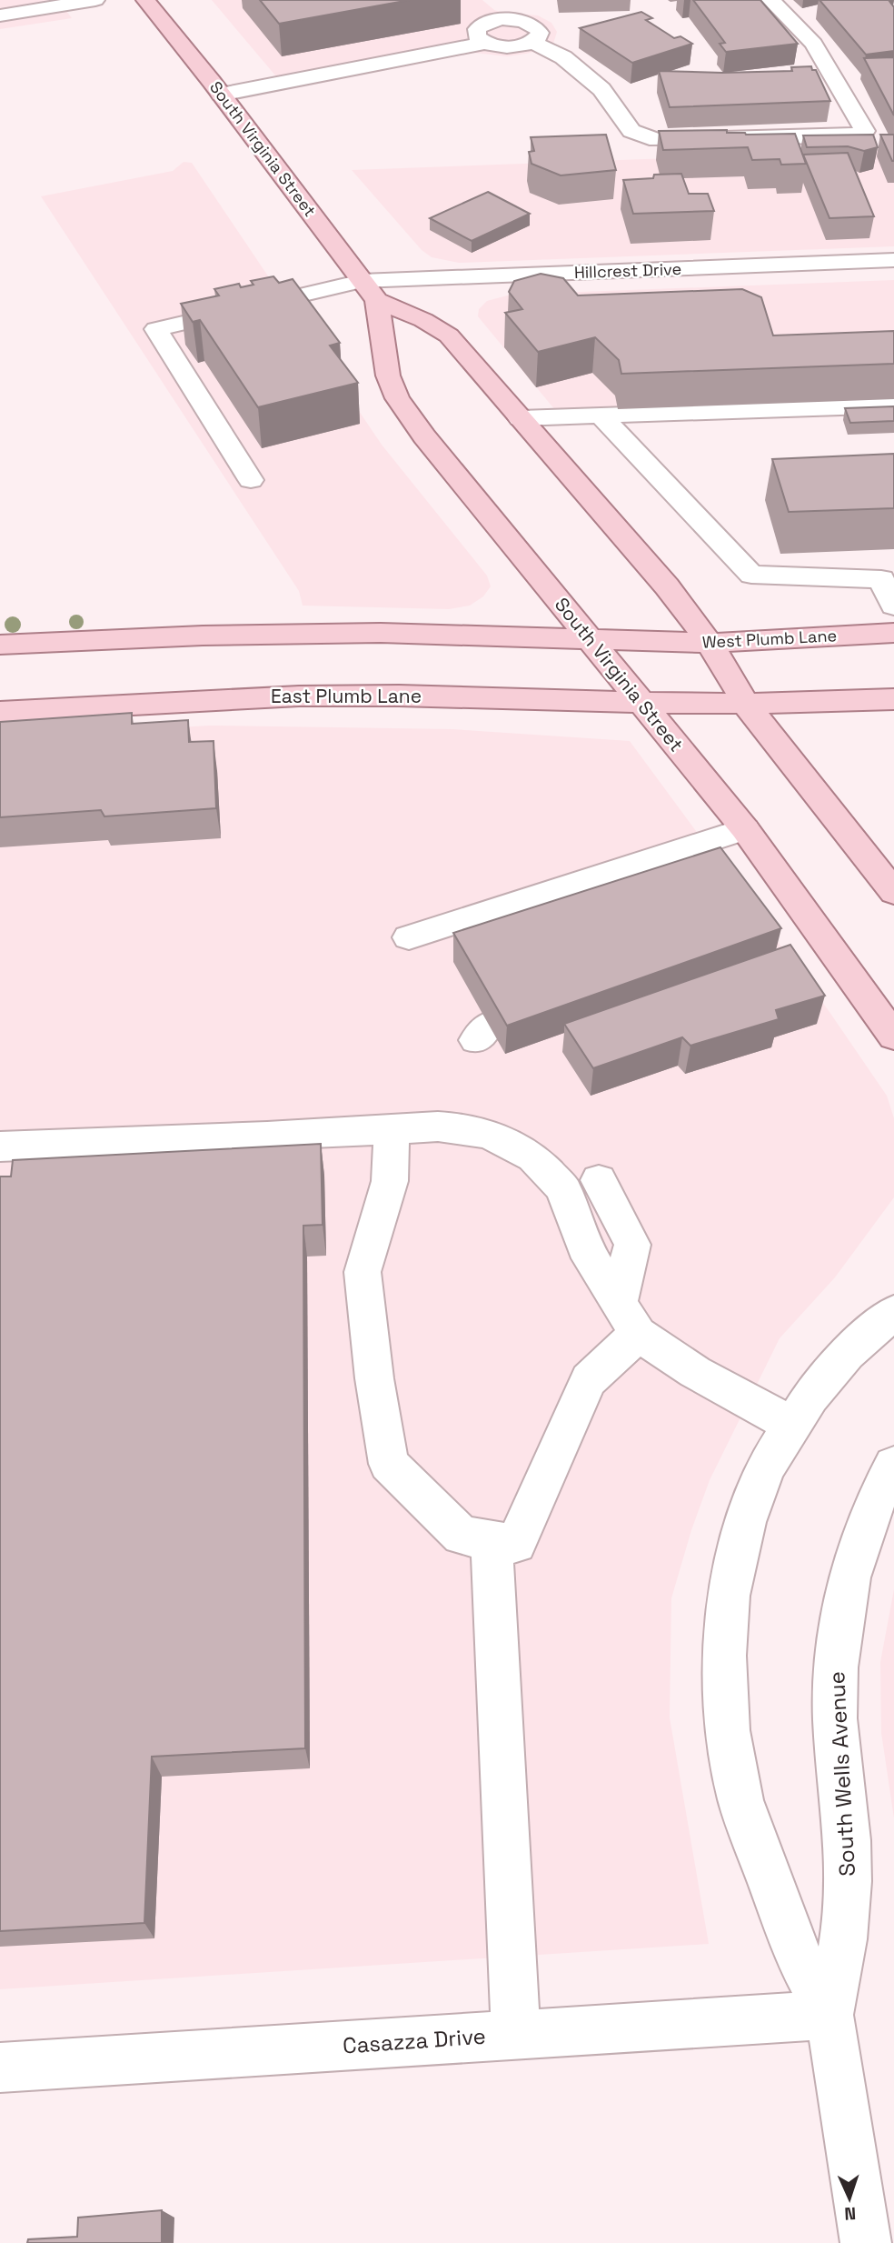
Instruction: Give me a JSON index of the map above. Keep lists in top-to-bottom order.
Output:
{
  "streets": {
    "main road": ["South Virginia Street", "West Plumb Lane", "East Plumb Lane"],
    "street": ["Hillcrest Drive", "South Wells Avenue", "Casazza Drive"]
  },
  "crossings": [
    ["South Virginia Street", "Hillcrest Drive"],
    ["South Virginia Street", "West Plumb Lane"],
    ["South Virginia Street", "East Plumb Lane"],
    ["South Wells Avenue", "Casazza Drive"]
  ],
  "north": "bottom"
}
